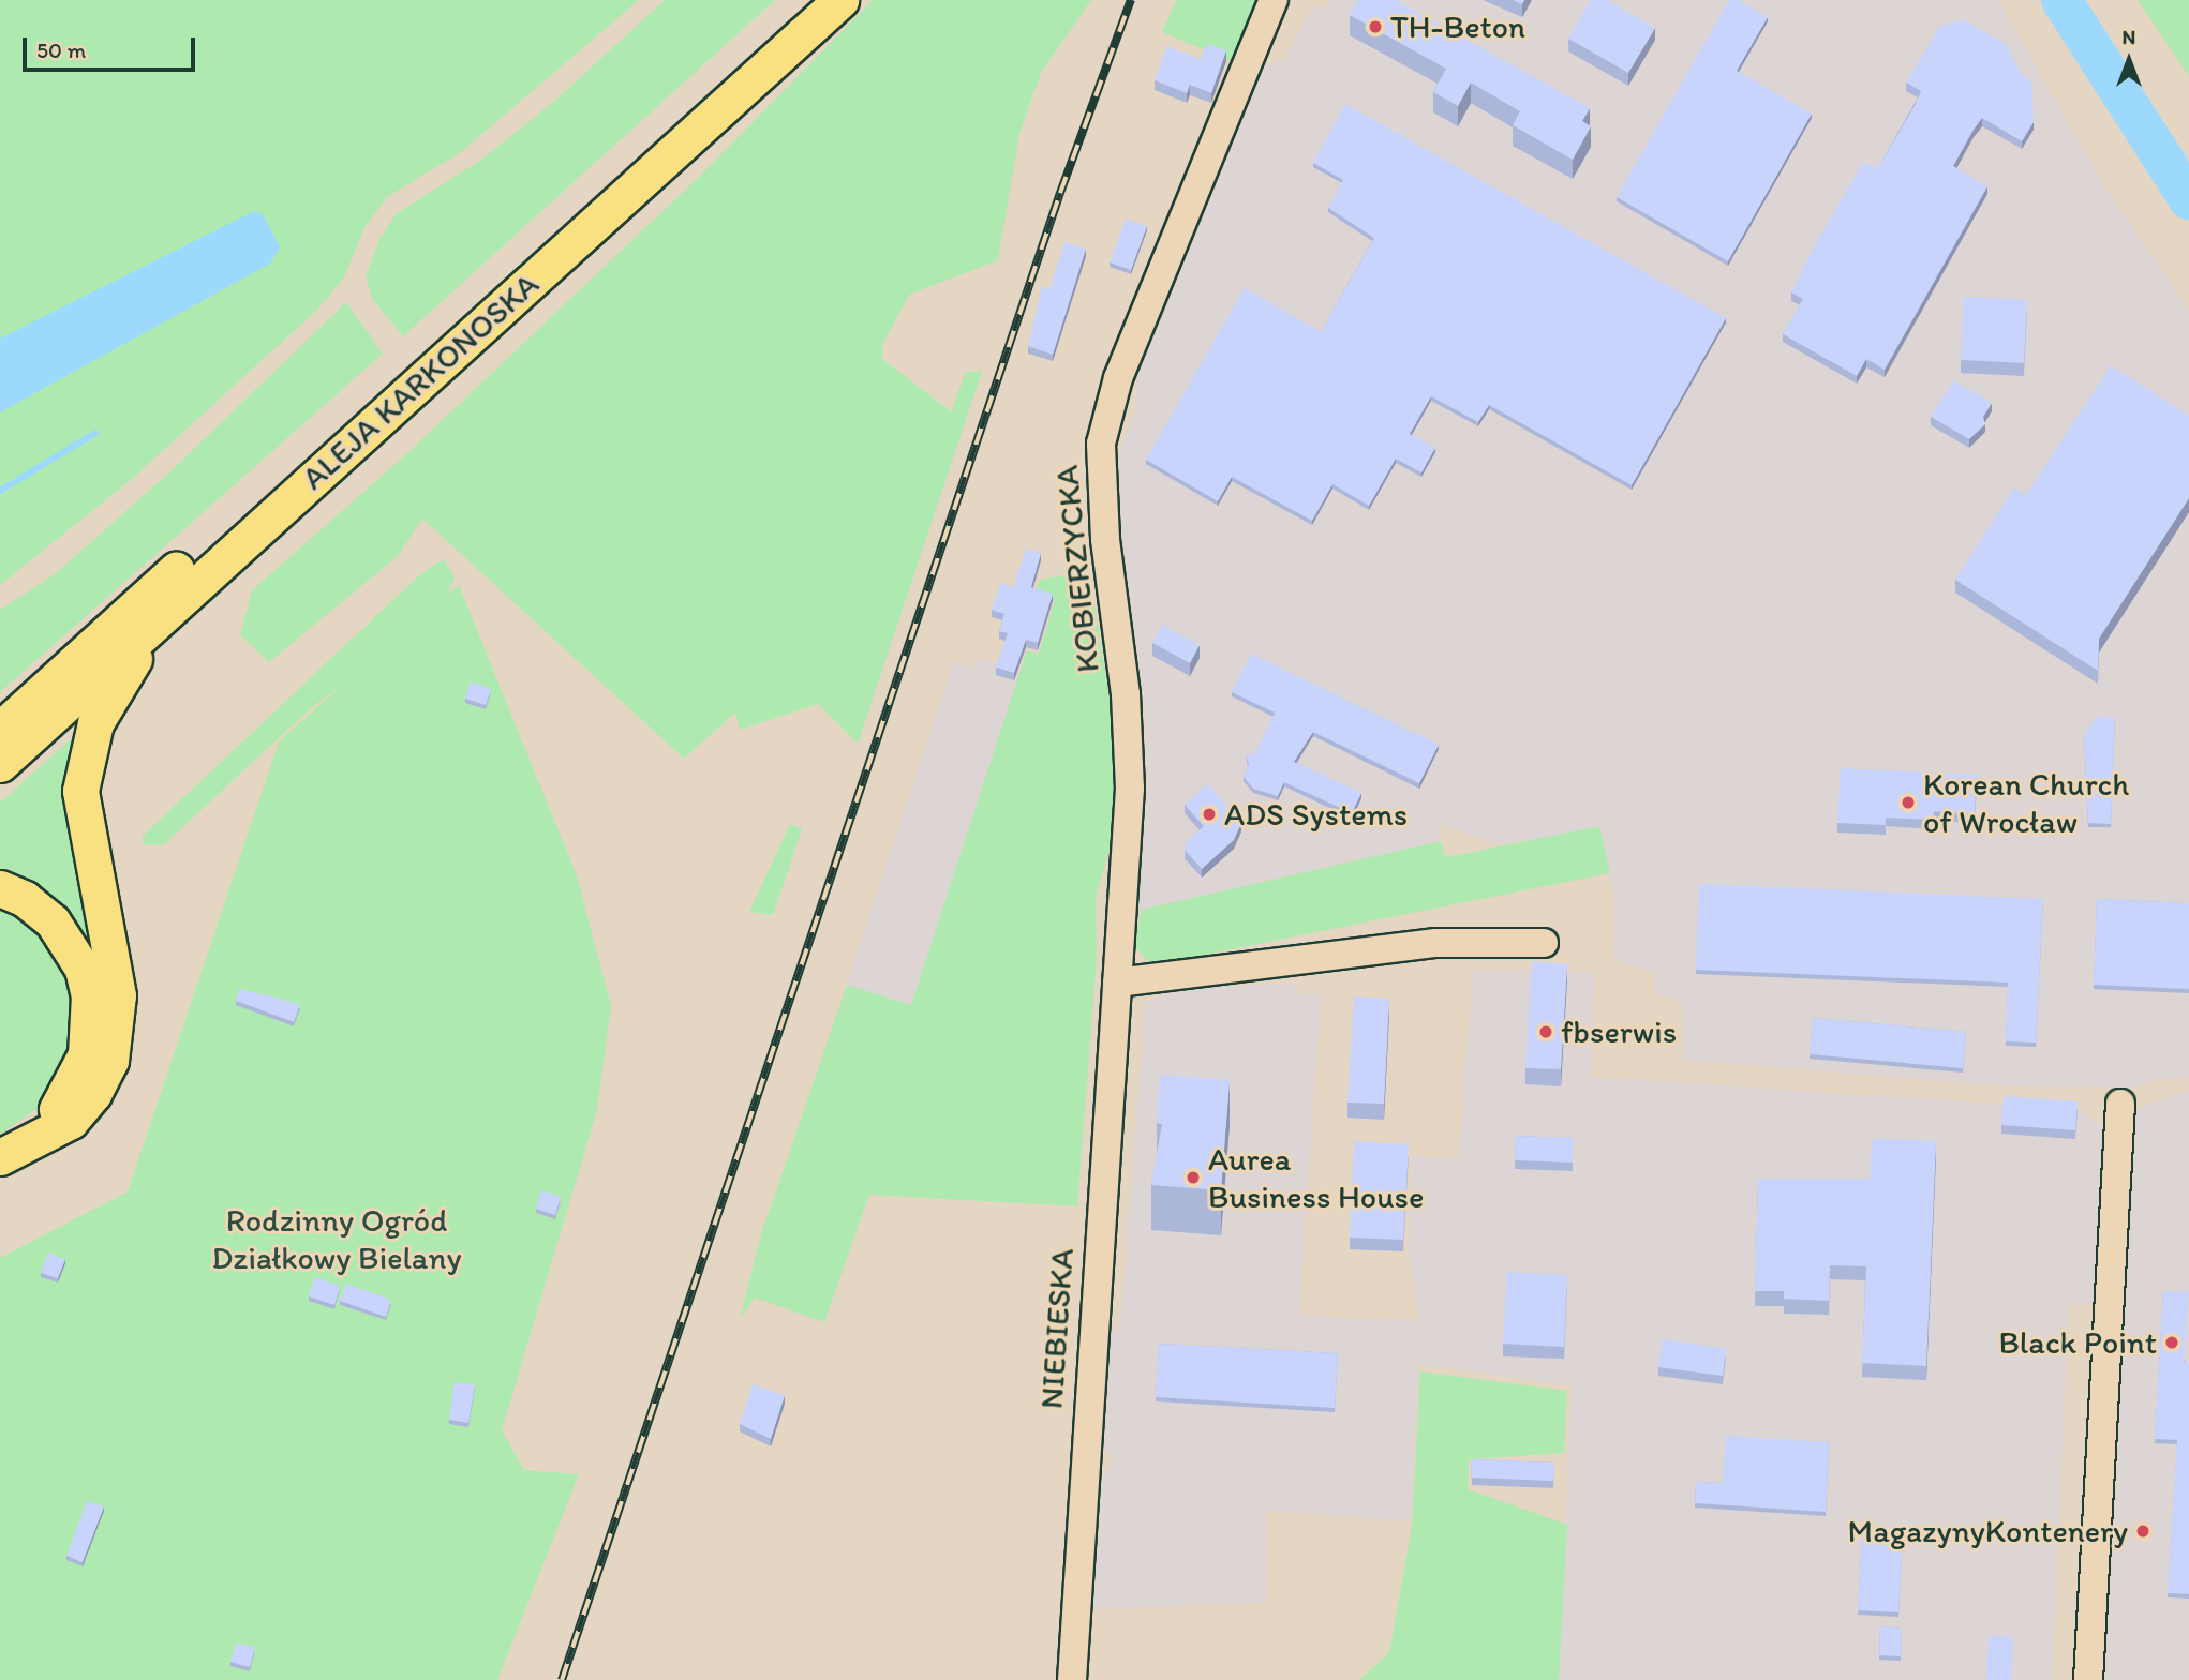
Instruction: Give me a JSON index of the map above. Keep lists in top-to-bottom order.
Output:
{
  "streets": {
    "main road": ["ALEJA KARKONOSKA"],
    "street": ["KOBIERZYCKA", "NIEBIESKA"]
  },
  "crossings": [
    ["KOBIERZYCKA", "NIEBIESKA"]
  ],
  "parks": ["Rodzinny Ogród Działkowy Bielany"],
  "places": [
    "TH-Beton",
    "Korean Church of Wrocław",
    "ADS Systems",
    "fbserwis",
    "Aurea Business House",
    "Black Point",
    "MagazynyKontenery"
  ],
  "scale_bar": "50 m",
  "north": "top"
}
